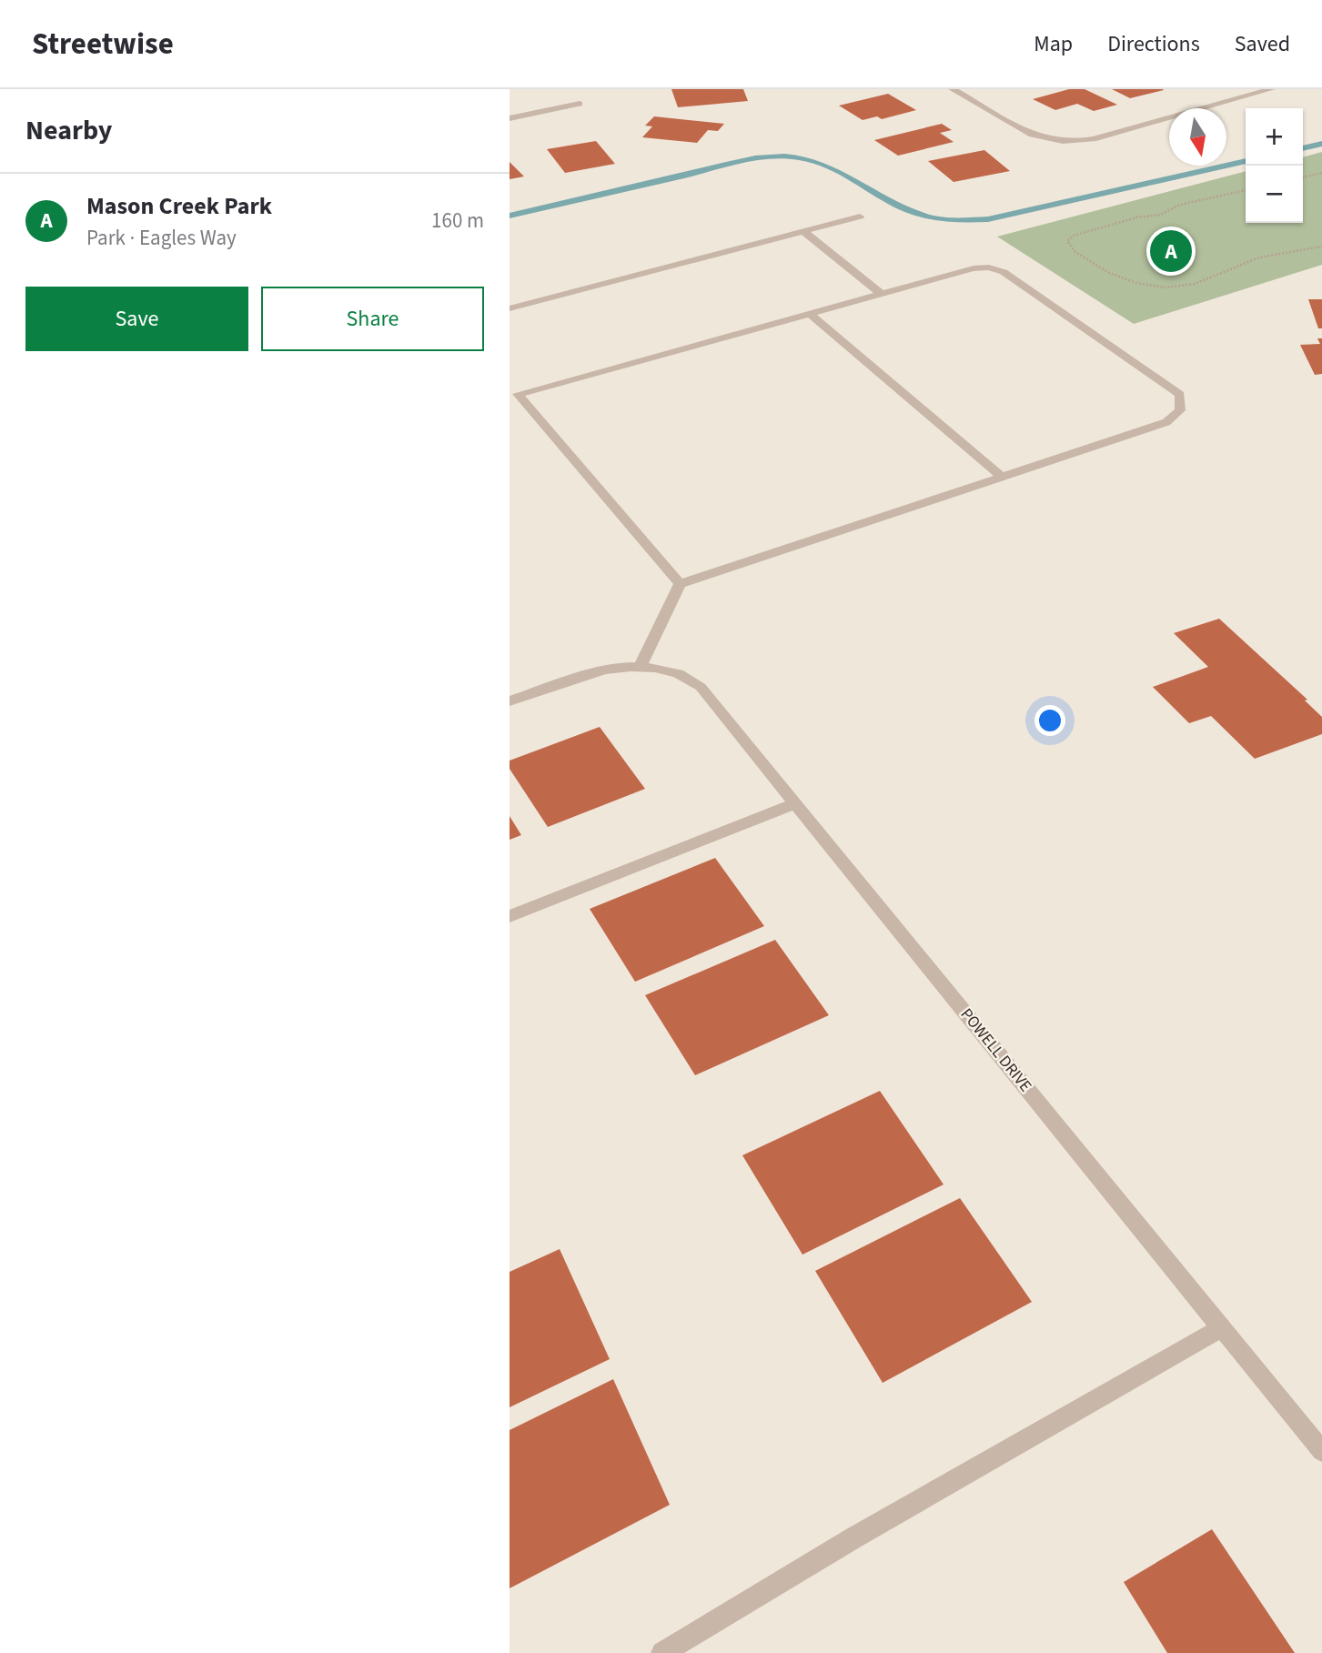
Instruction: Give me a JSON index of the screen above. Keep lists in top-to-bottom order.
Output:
{
  "streets": {
    "street": ["POWELL DRIVE"]
  },
  "north": "bottom",
  "page": {
    "header": "Streetwise",
    "nav": ["Map", "Directions", "Saved"],
    "heading": "Nearby",
    "map_buttons": ["+", "−"],
    "list": [
      {
        "mark": "A",
        "name": "Mason Creek Park",
        "note": "Park · Eagles Way",
        "value": "160 m"
      }
    ],
    "pins": "A",
    "buttons": ["Save", "Share"]
  }
}
